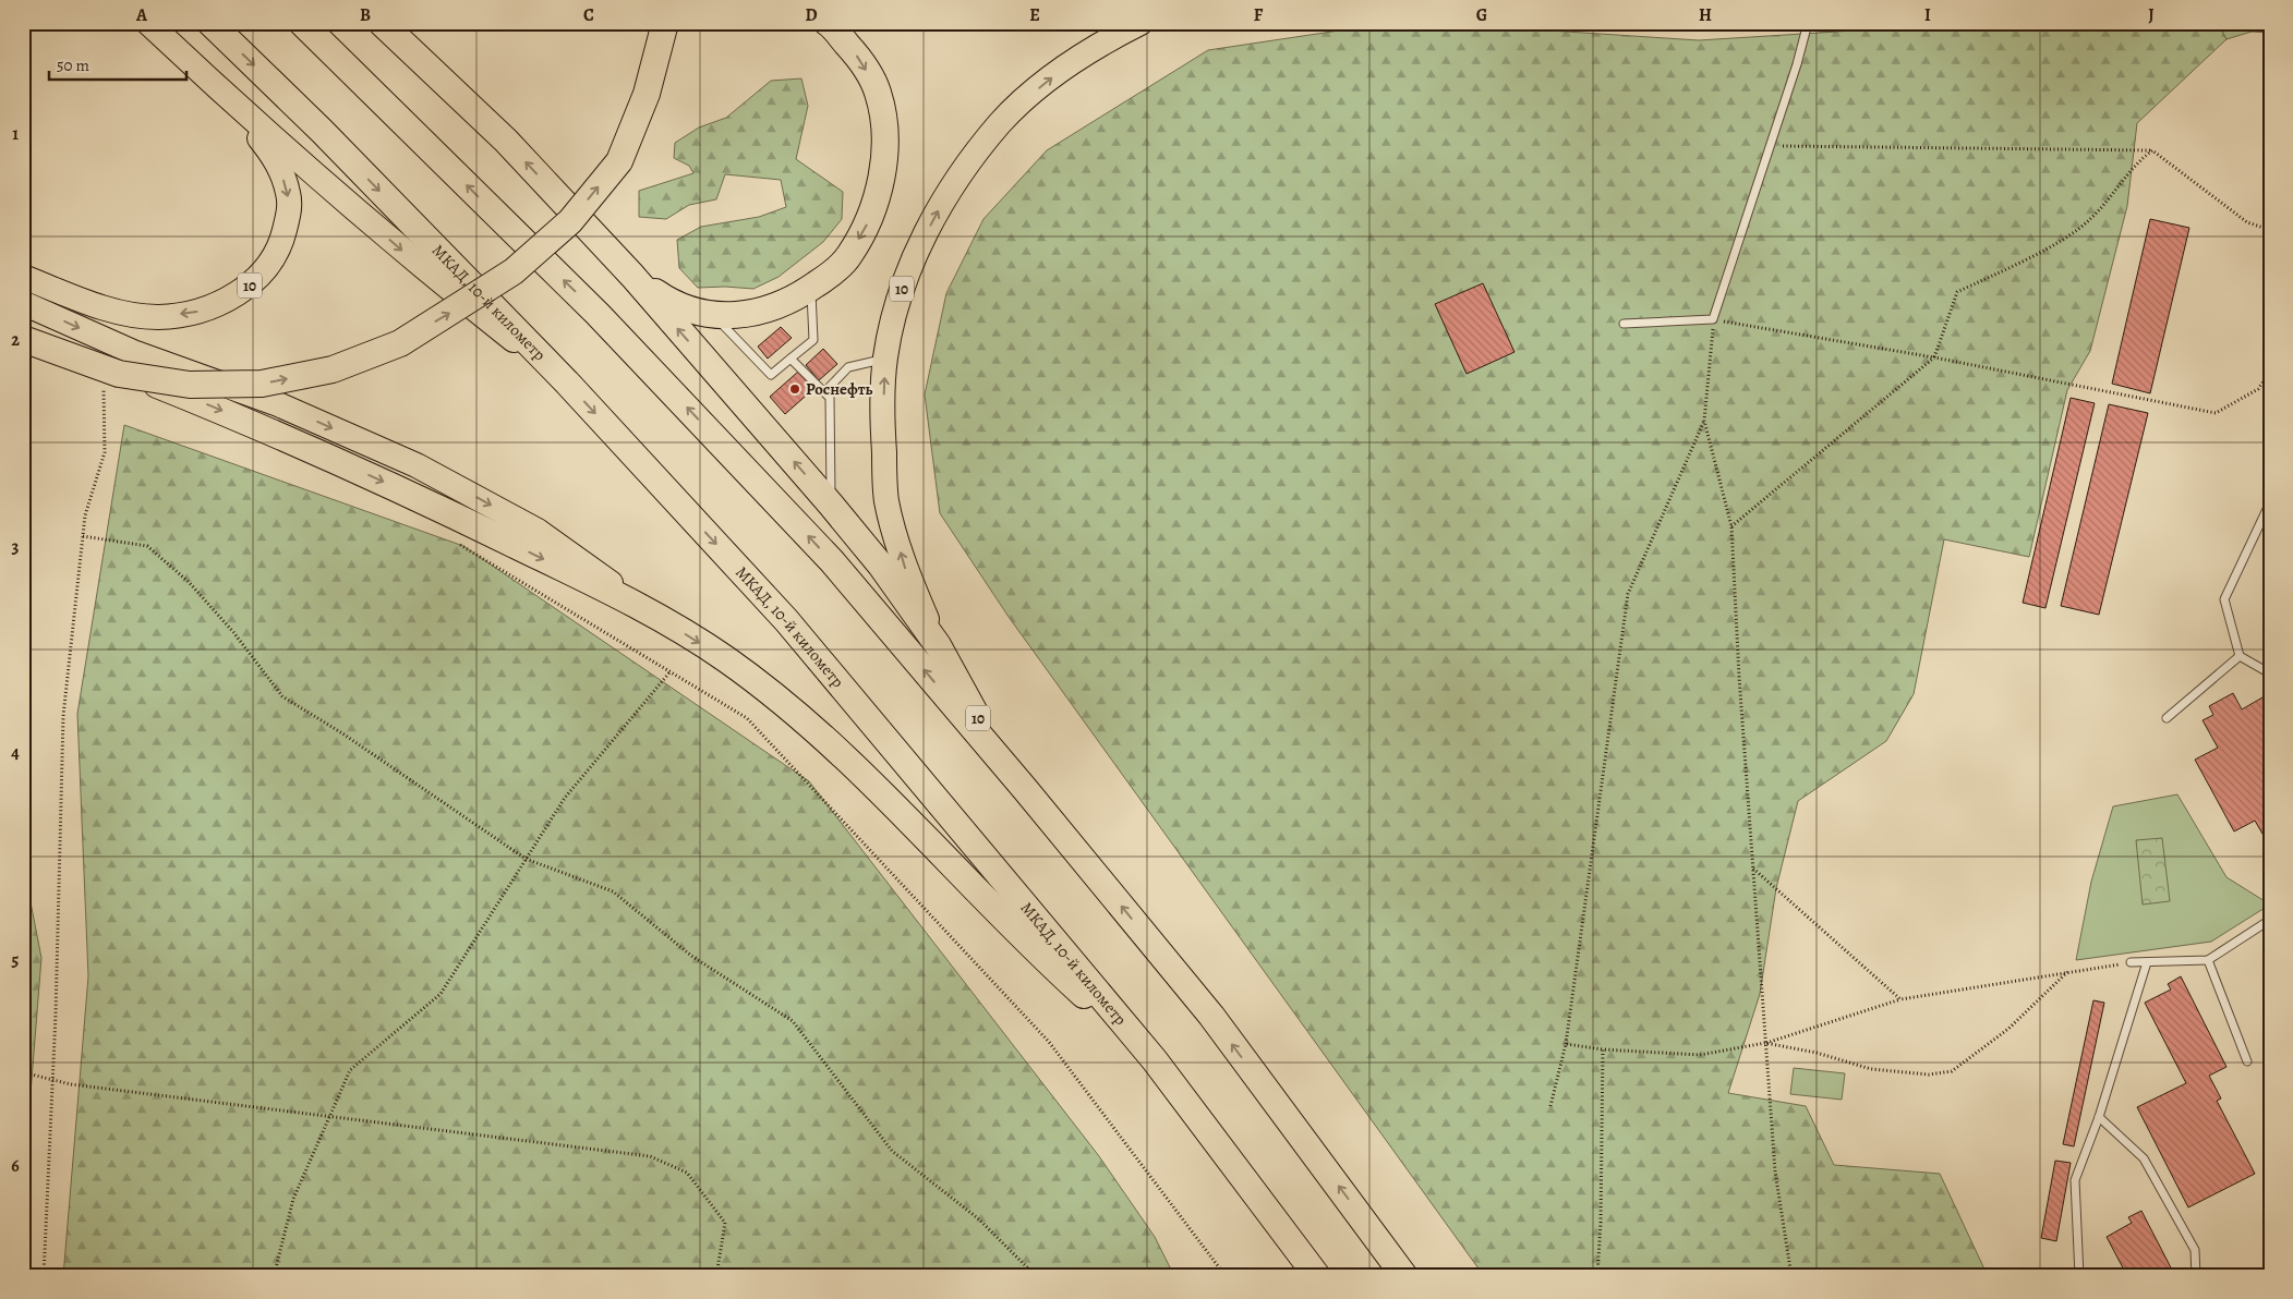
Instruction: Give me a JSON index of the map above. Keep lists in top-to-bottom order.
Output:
{
  "streets": {
    "highway": ["10", "МКАД, 10-й километр"]
  },
  "places": ["Роснефть"],
  "scale_bar": "50 m",
  "grid": {
    "columns": [
      "A",
      "B",
      "C",
      "D",
      "E",
      "F",
      "G",
      "H",
      "I",
      "J"
    ],
    "rows": [
      "1",
      "2",
      "3",
      "4",
      "5",
      "6"
    ]
  }
}
